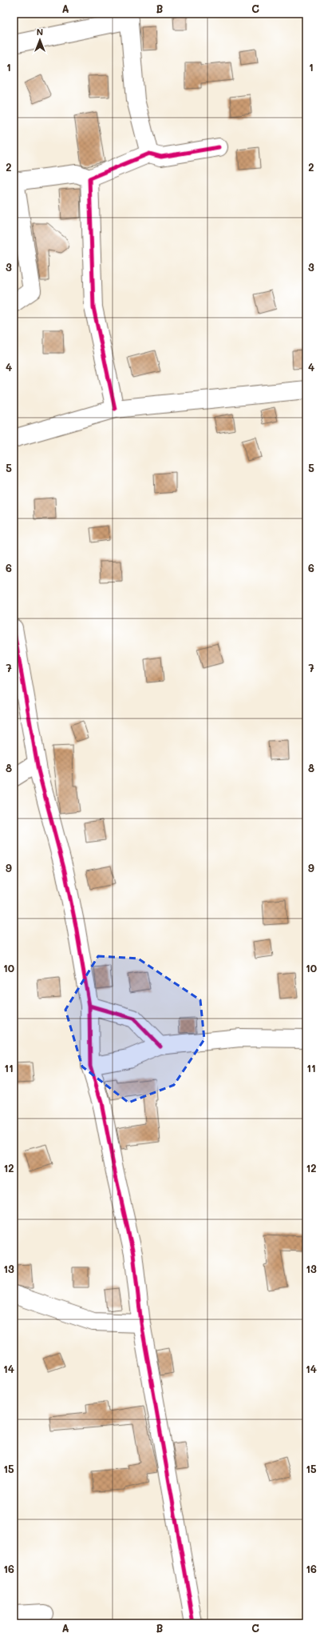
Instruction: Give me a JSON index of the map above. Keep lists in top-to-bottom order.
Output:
{
  "north": "top",
  "grid": {
    "columns": ["A", "B", "C"],
    "rows": [
      "1",
      "2",
      "3",
      "4",
      "5",
      "6",
      "7",
      "8",
      "9",
      "10",
      "11",
      "12",
      "13",
      "14",
      "15",
      "16"
    ]
  }
}
